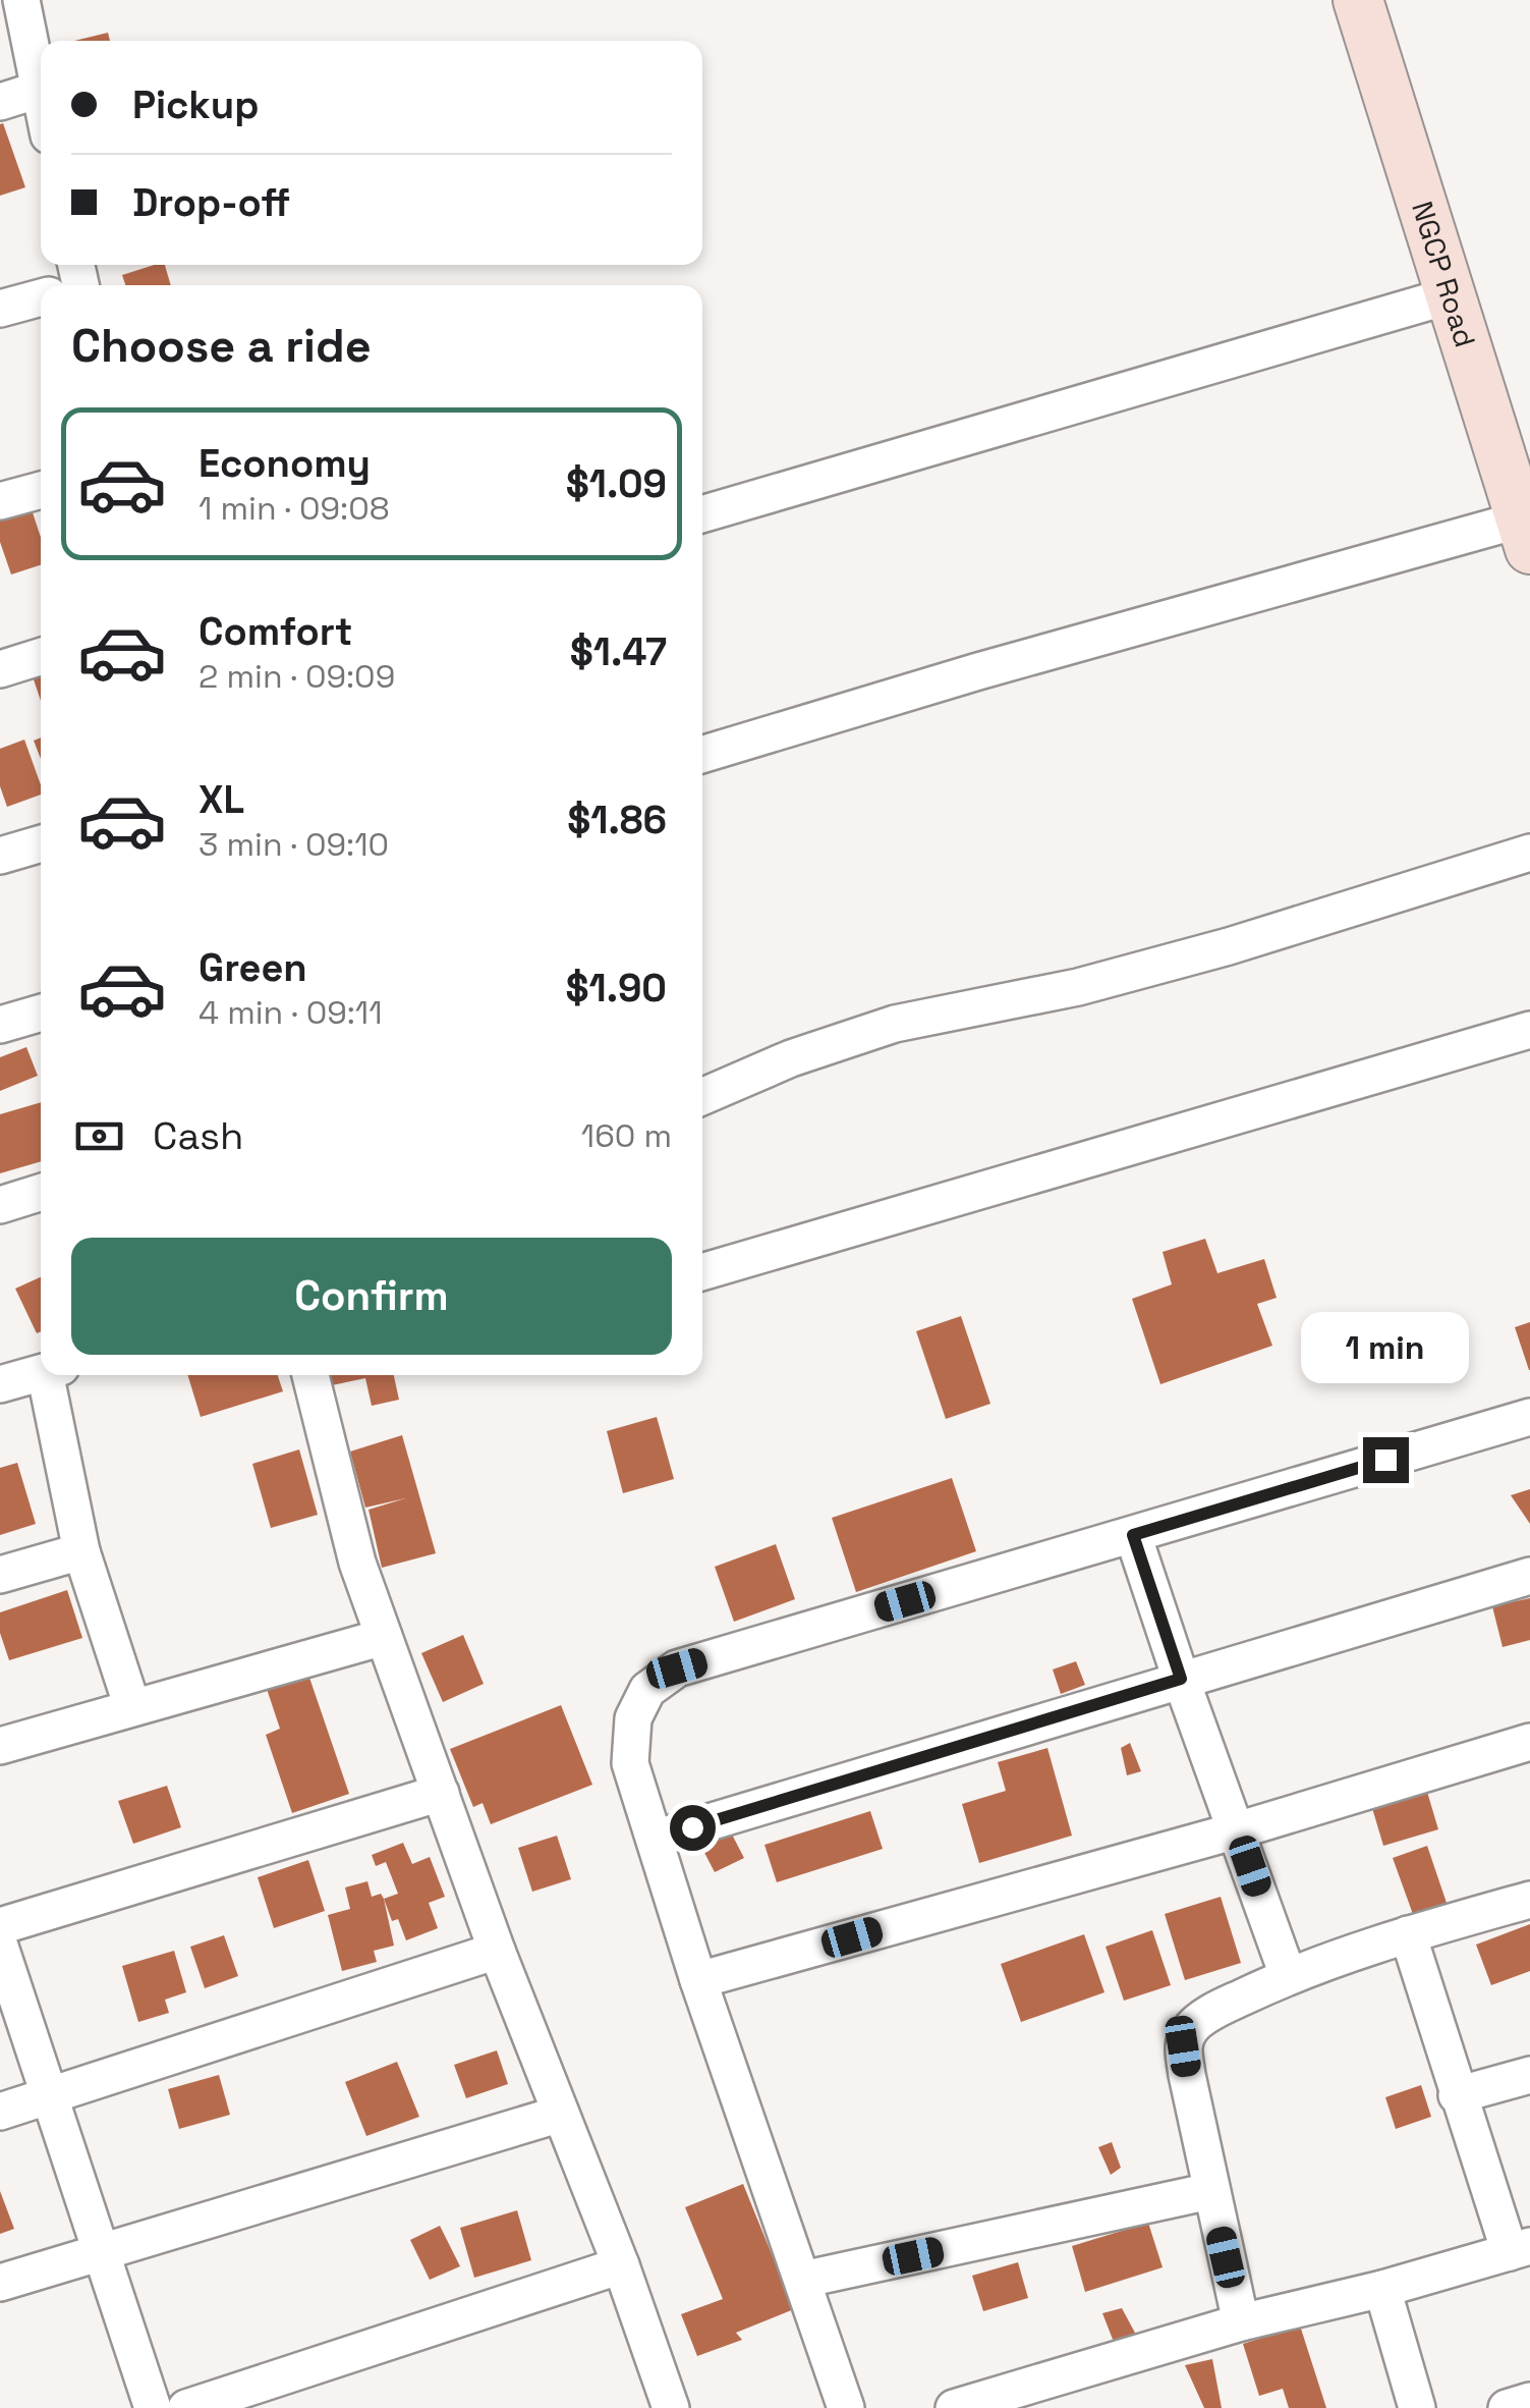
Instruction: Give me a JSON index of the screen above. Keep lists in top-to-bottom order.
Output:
{
  "streets": {
    "main road": ["NGCP Road"]
  },
  "page": {
    "banner": ["Pickup", "Drop-off"],
    "heading": "Choose a ride",
    "list": [
      {
        "name": "Economy",
        "note": "1 min · 09:08",
        "value": "$1.09"
      },
      {
        "name": "Comfort",
        "note": "2 min · 09:09",
        "value": "$1.47"
      },
      {
        "name": "XL",
        "note": "3 min · 09:10",
        "value": "$1.86"
      },
      {
        "name": "Green",
        "note": "4 min · 09:11",
        "value": "$1.90"
      }
    ],
    "pay": ["Cash", "160 m"],
    "buttons": "Confirm",
    "bubble": "1 min"
  }
}
